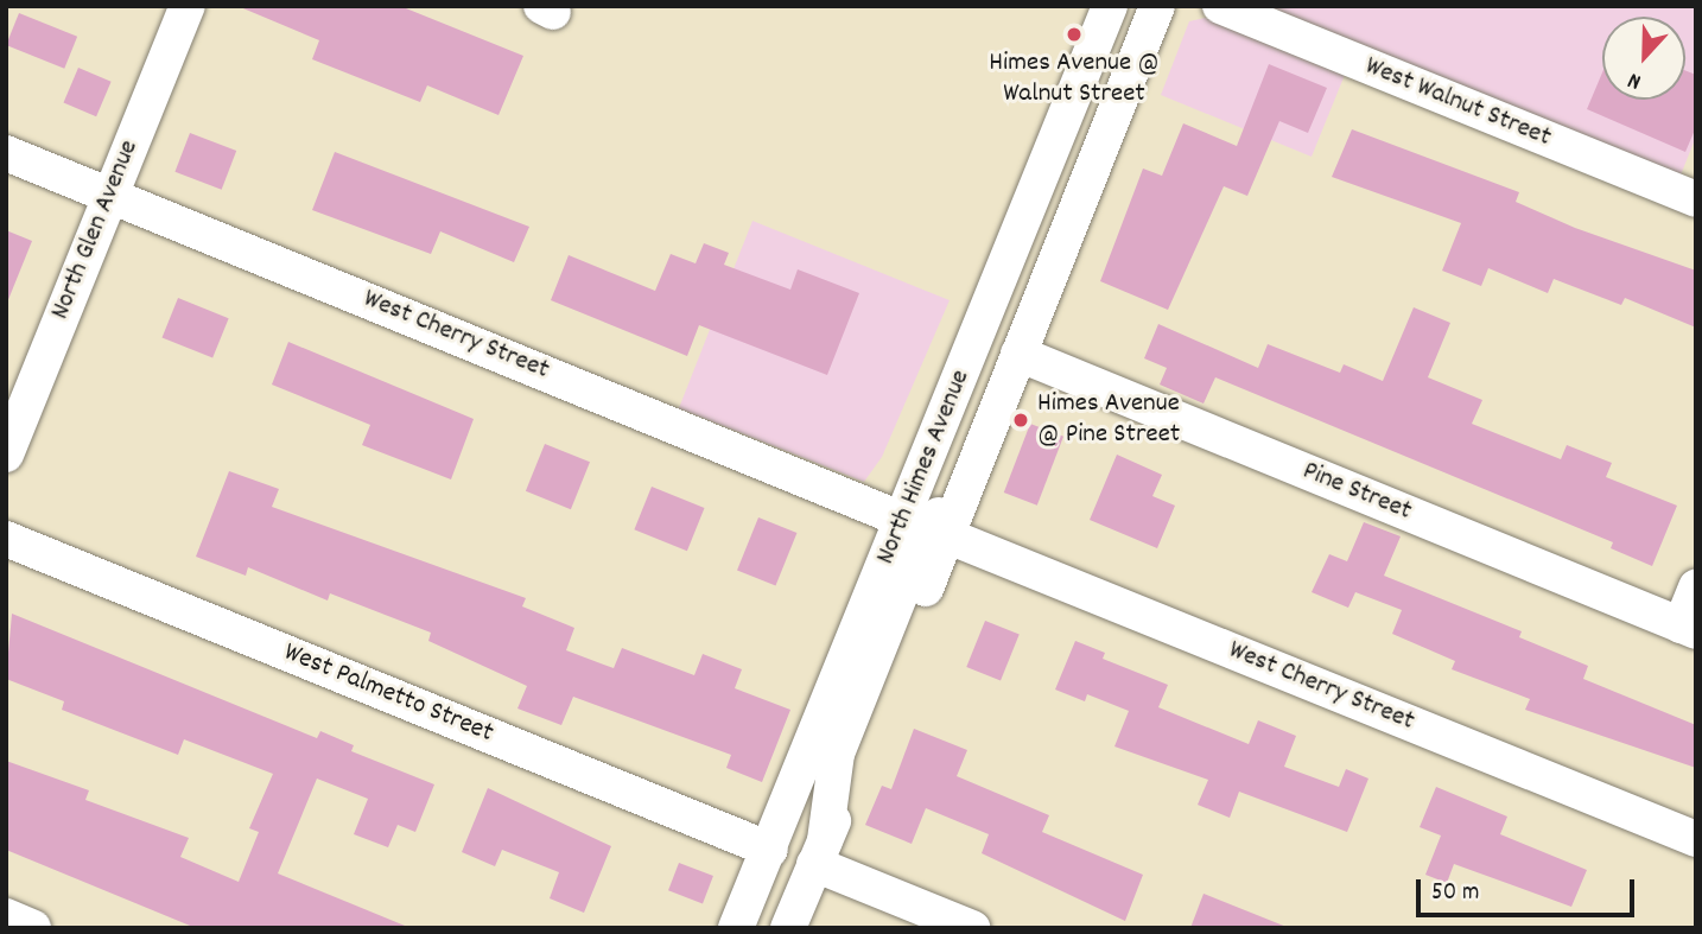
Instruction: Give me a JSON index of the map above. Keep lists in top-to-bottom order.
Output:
{
  "streets": {
    "street": [
      "West Walnut Street",
      "North Glen Avenue",
      "West Cherry Street",
      "North Himes Avenue",
      "Pine Street",
      "West Palmetto Street"
    ]
  },
  "crossings": [
    ["North Glen Avenue", "West Cherry Street"],
    ["West Cherry Street", "North Himes Avenue"],
    ["North Himes Avenue", "Pine Street"],
    ["North Himes Avenue", "West Palmetto Street"]
  ],
  "places": ["Himes Avenue @ Walnut Street", "Himes Avenue @ Pine Street"],
  "scale_bar": "50 m",
  "north": "bottom"
}
